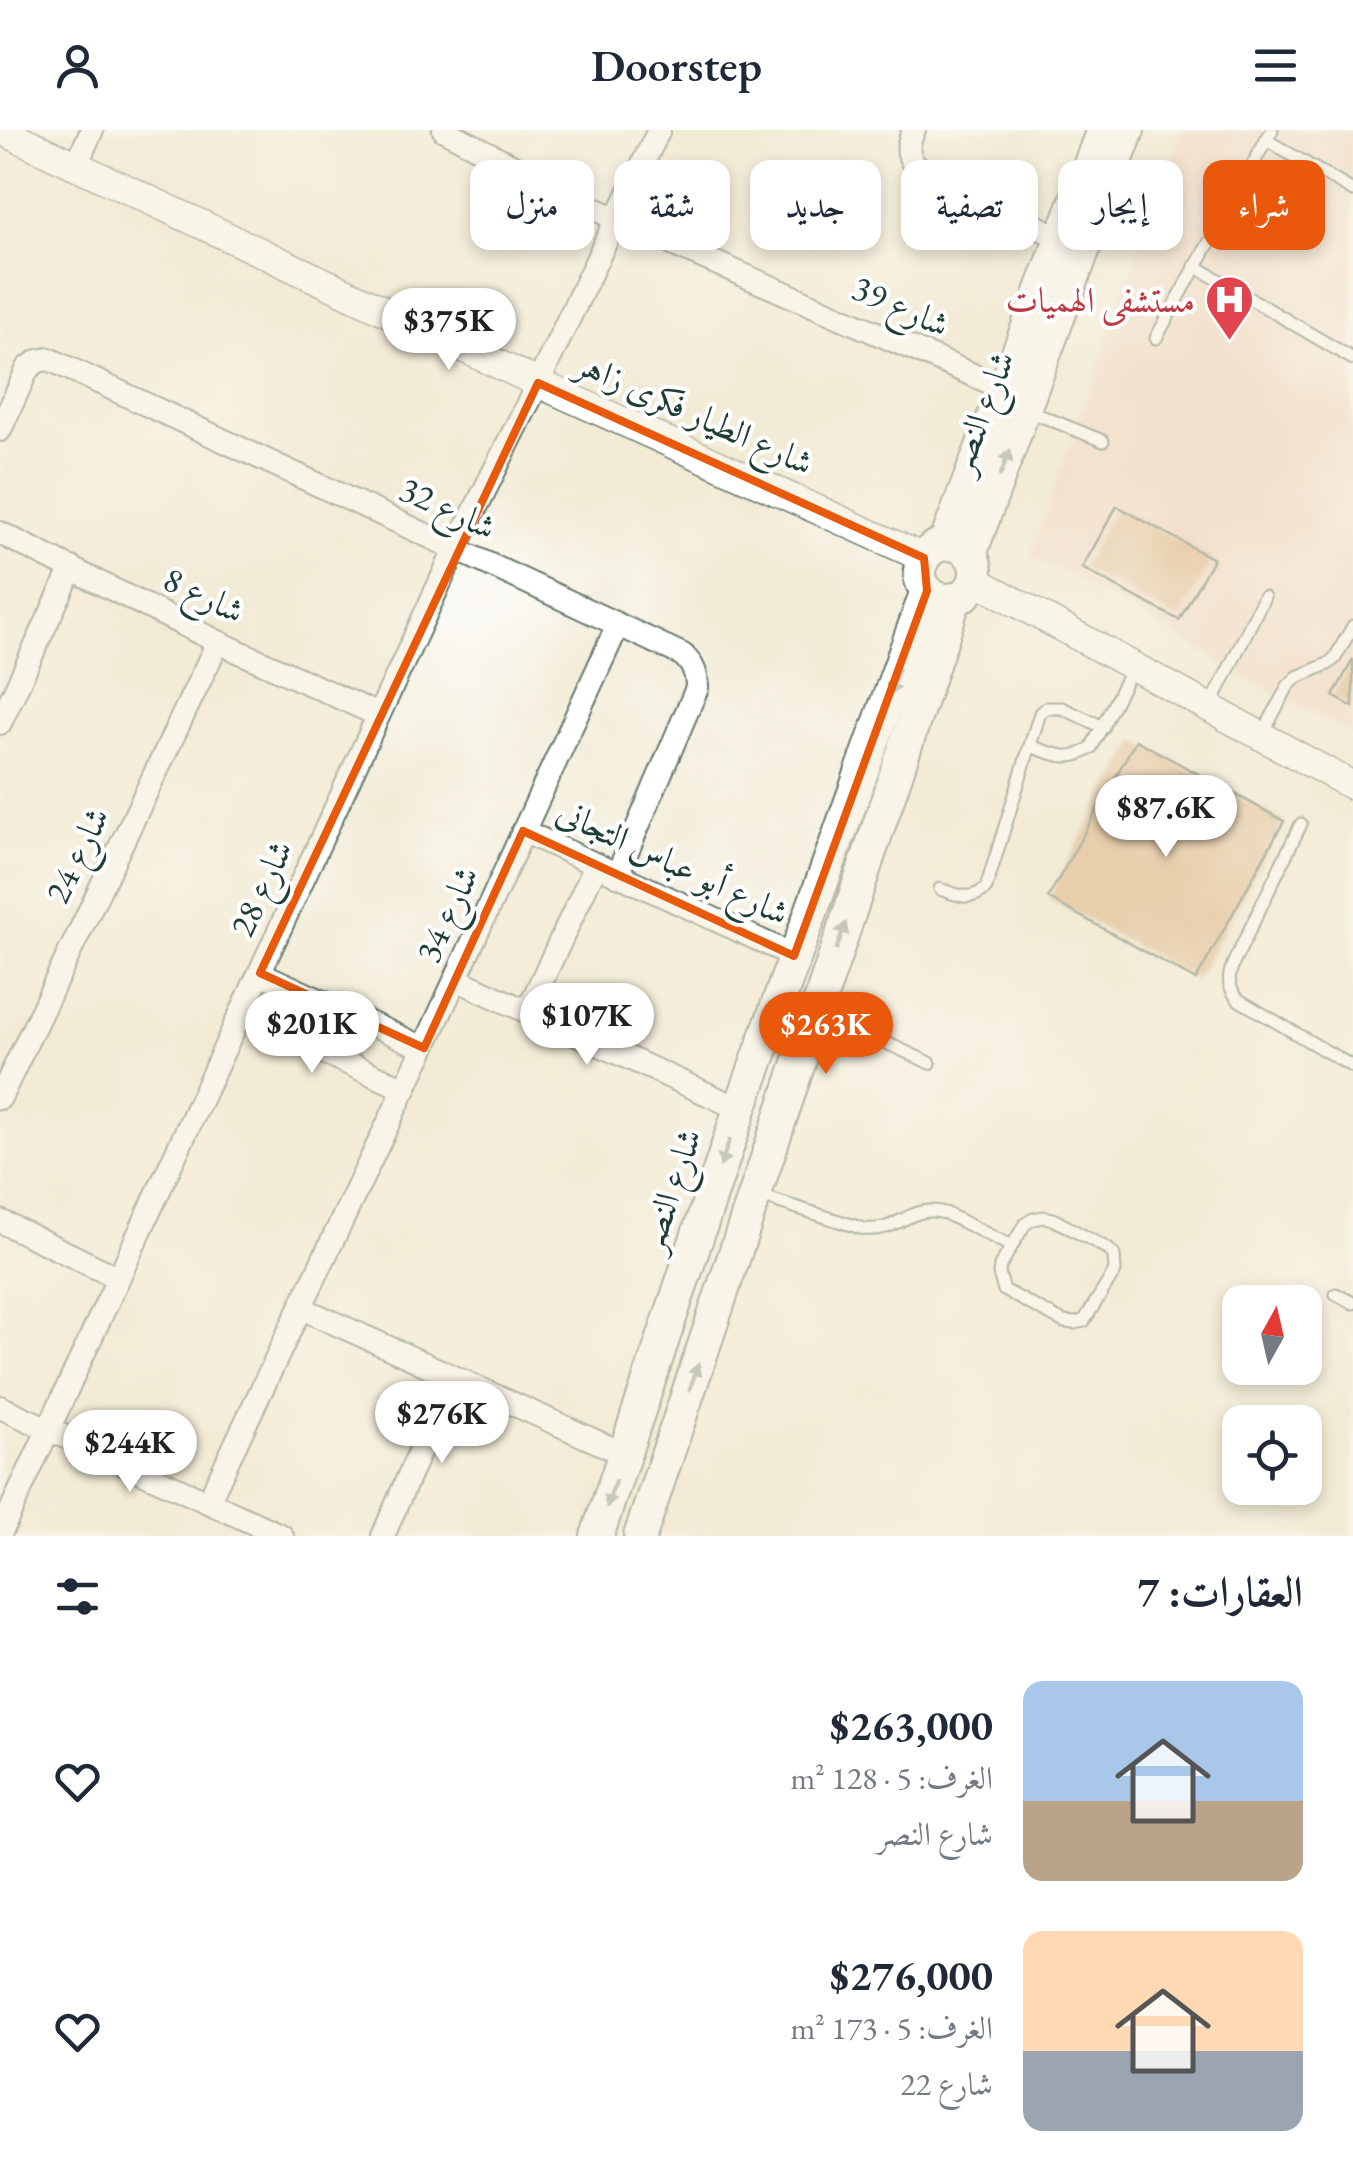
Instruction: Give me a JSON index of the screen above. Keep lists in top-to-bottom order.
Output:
{
  "streets": {
    "main road": ["شارع النصر"],
    "street": [
      "شارع 39",
      "شارع الطيار فكرى زاهر",
      "شارع 32",
      "شارع 8",
      "شارع 24",
      "شارع أبو عباس التجانى",
      "شارع 28",
      "شارع 34"
    ]
  },
  "crossings": [
    ["شارع 39", "شارع النصر"],
    ["شارع النصر", "شارع الطيار فكرى زاهر"],
    ["شارع النصر", "شارع أبو عباس التجانى"],
    ["شارع الطيار فكرى زاهر", "شارع 28"],
    ["شارع 32", "شارع أبو عباس التجانى"],
    ["شارع 32", "شارع 28"],
    ["شارع 32", "شارع 34"],
    ["شارع 8", "شارع 24"],
    ["شارع 8", "شارع 28"],
    ["شارع أبو عباس التجانى", "شارع 34"]
  ],
  "places": {
    "hospital": ["مستشفى الهميات"]
  },
  "north": "top",
  "page": {
    "header": "Doorstep",
    "chip": [
      "شراء",
      "إيجار",
      "تصفية",
      "جديد",
      "شقة",
      "منزل"
    ],
    "price": [
      "$375K",
      "$87.6K",
      "$107K",
      "$201K",
      "$263K",
      "$276K",
      "$244K"
    ],
    "heading": "العقارات: 7",
    "list": [
      {
        "name": "$263,000",
        "note": "الغرف: 5 · 128 m² · شارع النصر"
      },
      {
        "name": "$276,000",
        "note": "الغرف: 5 · 173 m² · شارع 22"
      }
    ]
  }
}
